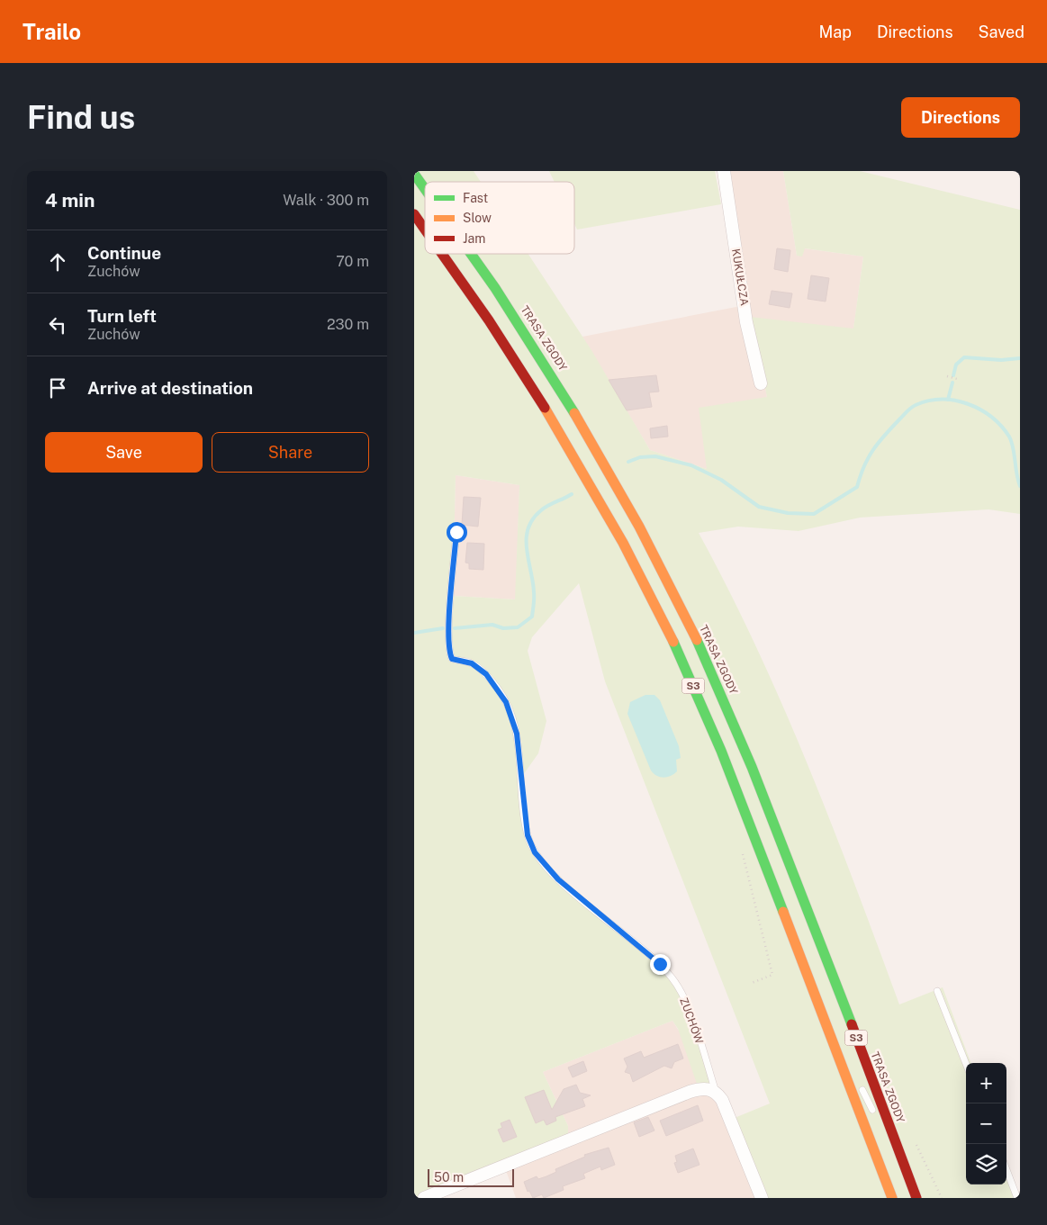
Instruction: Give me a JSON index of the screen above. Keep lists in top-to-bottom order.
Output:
{
  "streets": {
    "highway": ["TRASA ZGODY", "S3"],
    "street": ["KUKUŁCZA", "ZUCHÓW"]
  },
  "legend": ["Fast", "Slow", "Jam"],
  "scale_bar": "50 m",
  "page": {
    "header": "Trailo",
    "nav": ["Map", "Directions", "Saved"],
    "buttons": [
      "Directions",
      ["Save", "Share"]
    ],
    "title": "Find us",
    "heading": ["4 min", "Walk · 300 m"],
    "list": [
      ["Continue", "Zuchów", "70 m"],
      ["Turn left", "Zuchów", "230 m"],
      "Arrive at destination"
    ],
    "map_buttons": ["+", "−"],
    "scale": "50 m"
  }
}
